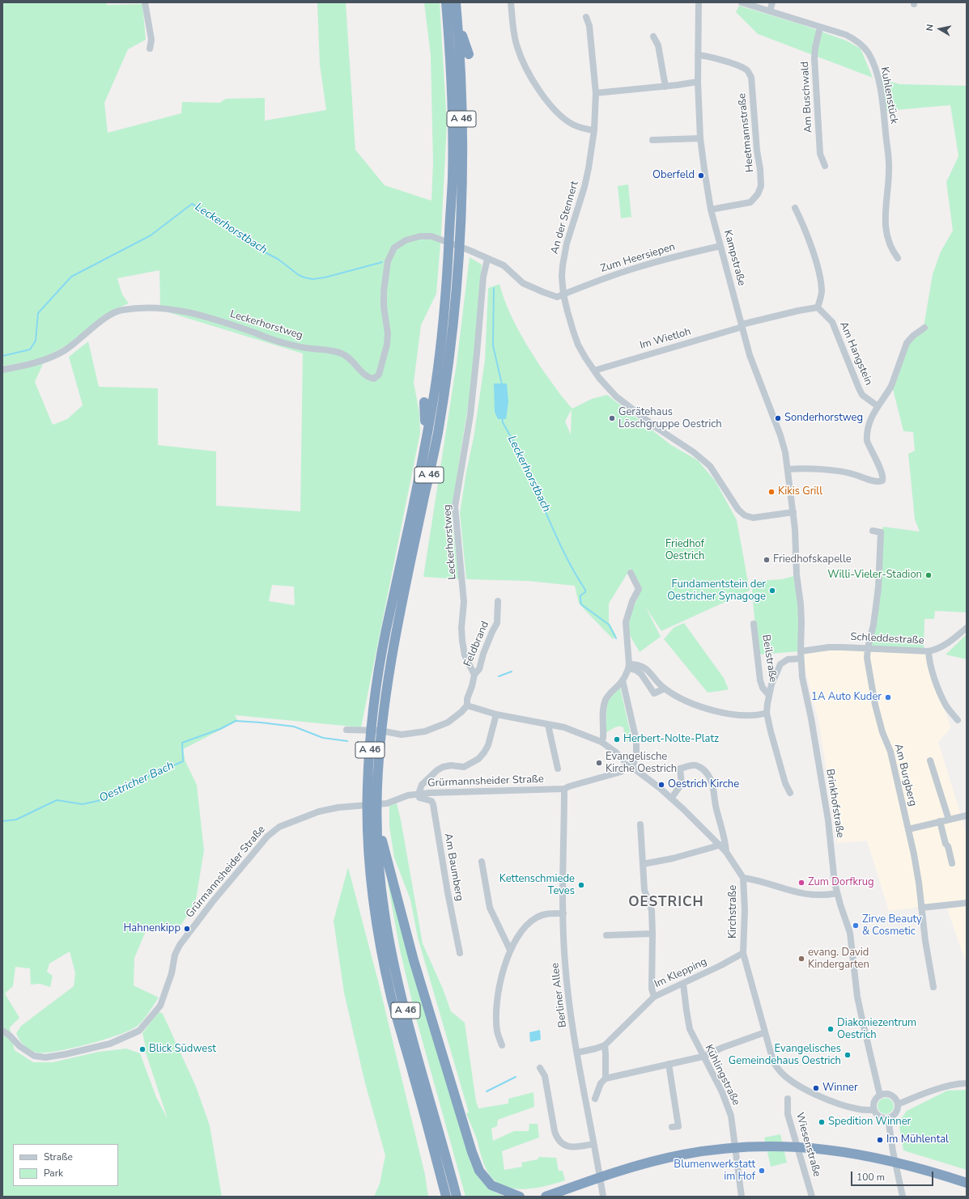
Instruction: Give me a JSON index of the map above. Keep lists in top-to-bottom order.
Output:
{
  "streets": {
    "highway": ["A 46"],
    "street": [
      "Kuhlenstück",
      "Am Buschwald",
      "Heetmannstraße",
      "An der Stennert",
      "Zum Heersiepen",
      "Kampstraße",
      "Leckerhorstweg",
      "Im Wietloh",
      "Am Hangstein",
      "Schleddestraße",
      "Feldbrand",
      "Beilstraße",
      "Am Burgberg",
      "Grürmannsheider Straße",
      "Brinkhofstraße",
      "Am Baumberg",
      "Kirchstraße",
      "Im Klepping",
      "Berliner Allee",
      "Kühlingstraße",
      "Wiesenstraße"
    ]
  },
  "crossings": [
    ["Kuhlenstück", "Am Buschwald"],
    ["Heetmannstraße", "Kampstraße"],
    ["An der Stennert", "Zum Heersiepen"],
    ["An der Stennert", "Kampstraße"],
    ["An der Stennert", "Leckerhorstweg"],
    ["An der Stennert", "Im Wietloh"],
    ["An der Stennert", "Brinkhofstraße"],
    ["Zum Heersiepen", "Kampstraße"],
    ["Zum Heersiepen", "Leckerhorstweg"],
    ["Kampstraße", "Im Wietloh"],
    ["Kampstraße", "Brinkhofstraße"],
    ["Leckerhorstweg", "Feldbrand"],
    ["Schleddestraße", "Beilstraße"],
    ["Schleddestraße", "Am Burgberg"],
    ["Schleddestraße", "Brinkhofstraße"],
    ["Beilstraße", "Brinkhofstraße"],
    ["Grürmannsheider Straße", "Am Baumberg"],
    ["Grürmannsheider Straße", "Kirchstraße"],
    ["Grürmannsheider Straße", "Berliner Allee"],
    ["Brinkhofstraße", "Kirchstraße"],
    ["Kirchstraße", "Im Klepping"],
    ["Im Klepping", "Berliner Allee"],
    ["Im Klepping", "Kühlingstraße"]
  ],
  "districts": ["OESTRICH"],
  "water": ["Leckerhorstbach", "Oestricher Bach"],
  "parks": ["Friedhof Oestrich"],
  "places": [
    "Oberfeld",
    "Gerätehaus Löschgruppe Oestrich",
    "Sonderhorstweg",
    "Kikis Grill",
    "Friedhofskapelle",
    "Willi-Vieler-Stadion",
    "Fundamentstein der Oestricher Synagoge",
    "1A Auto Kuder",
    "Herbert-Nolte-Platz",
    "Evangelische Kirche Oestrich",
    "Oestrich Kirche",
    "Zum Dorfkrug",
    "Kettenschmiede Teves",
    "Zirve Beauty & Cosmetic",
    "Hahnenkipp",
    "evang. David Kindergarten",
    "Diakoniezentrum Oestrich",
    "Blick Südwest",
    "Evangelisches Gemeindehaus Oestrich",
    "Winner",
    "Spedition Winner",
    "Im Mühlental",
    "Blumenwerkstatt im Hof"
  ],
  "legend": ["Straße", "Park"],
  "scale_bar": "100 m",
  "north": "left"
}
